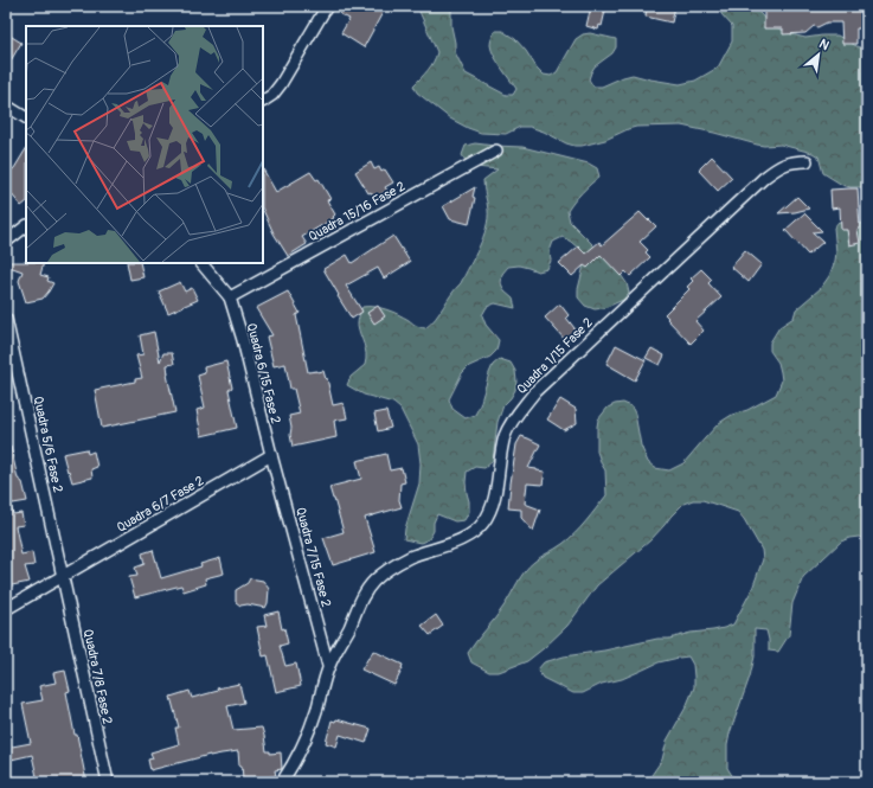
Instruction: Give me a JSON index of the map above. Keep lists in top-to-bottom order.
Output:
{
  "streets": {
    "street": [
      "Quadra 15/16 Fase 2",
      "Quadra 1/15 Fase 2",
      "Quadra 6/15 Fase 2",
      "Quadra 5/6 Fase 2",
      "Quadra 6/7 Fase 2",
      "Quadra 7/15 Fase 2",
      "Quadra 7/8 Fase 2"
    ]
  },
  "crossings": [
    ["Quadra 15/16 Fase 2", "Quadra 6/15 Fase 2"],
    ["Quadra 1/15 Fase 2", "Quadra 7/15 Fase 2"],
    ["Quadra 6/15 Fase 2", "Quadra 6/7 Fase 2"],
    ["Quadra 6/15 Fase 2", "Quadra 7/15 Fase 2"],
    ["Quadra 5/6 Fase 2", "Quadra 6/7 Fase 2"],
    ["Quadra 5/6 Fase 2", "Quadra 7/8 Fase 2"],
    ["Quadra 6/7 Fase 2", "Quadra 7/15 Fase 2"],
    ["Quadra 6/7 Fase 2", "Quadra 7/8 Fase 2"]
  ],
  "north": "top right"
}
